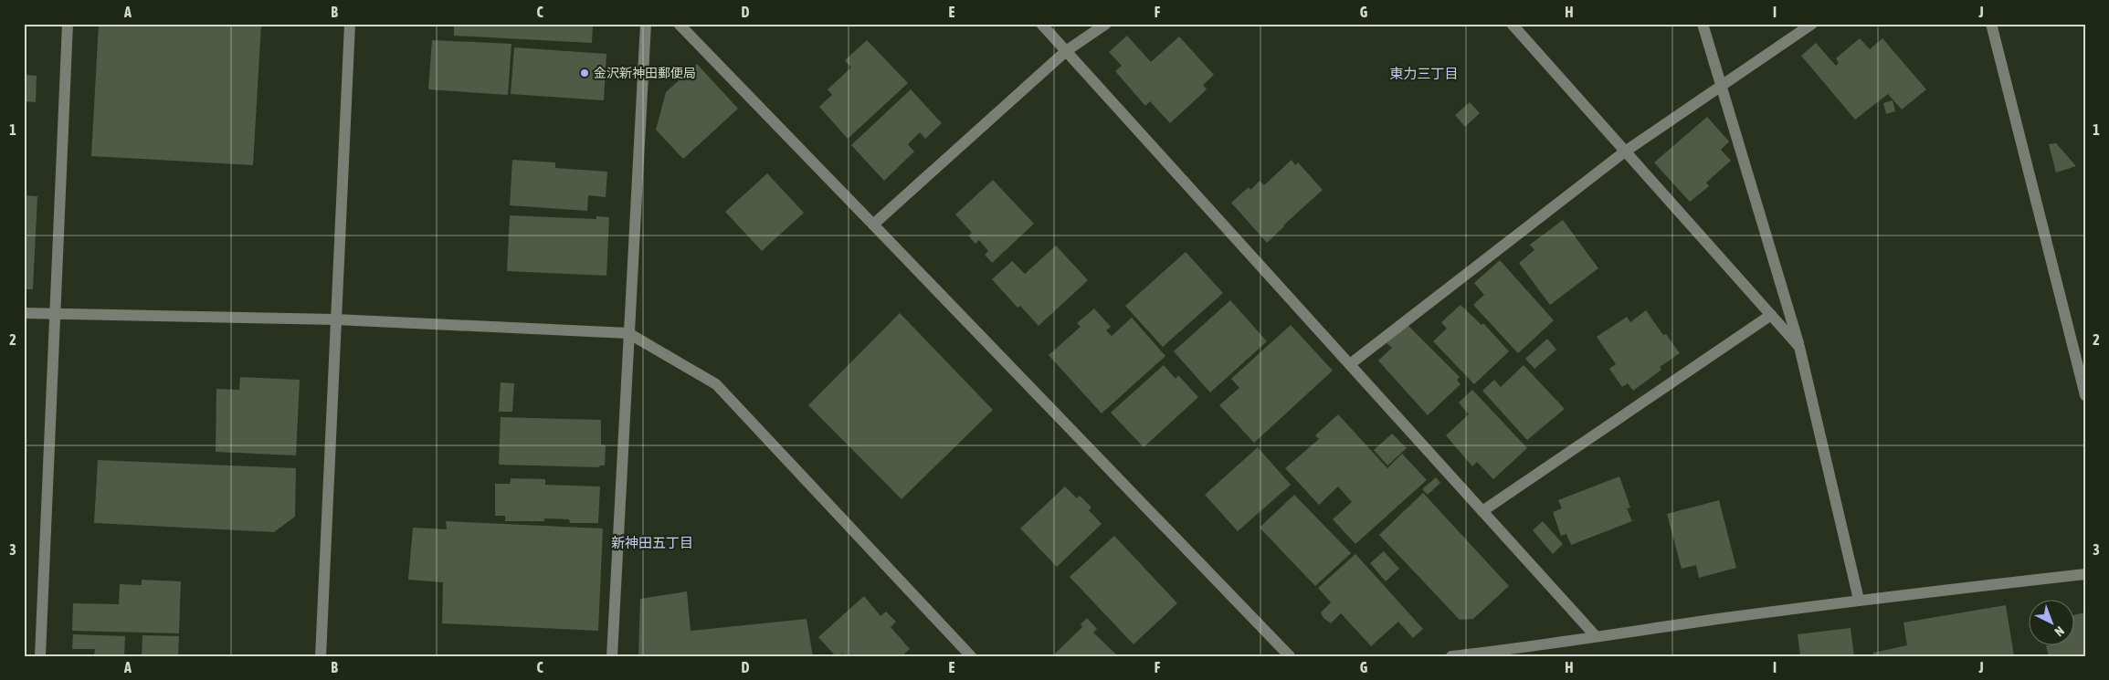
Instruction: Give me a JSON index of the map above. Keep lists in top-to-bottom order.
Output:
{
  "districts": ["東力三丁目", "新神田五丁目"],
  "places": ["金沢新神田郵便局"],
  "north": "bottom right",
  "grid": {
    "columns": [
      "A",
      "B",
      "C",
      "D",
      "E",
      "F",
      "G",
      "H",
      "I",
      "J"
    ],
    "rows": ["1", "2", "3"]
  }
}
